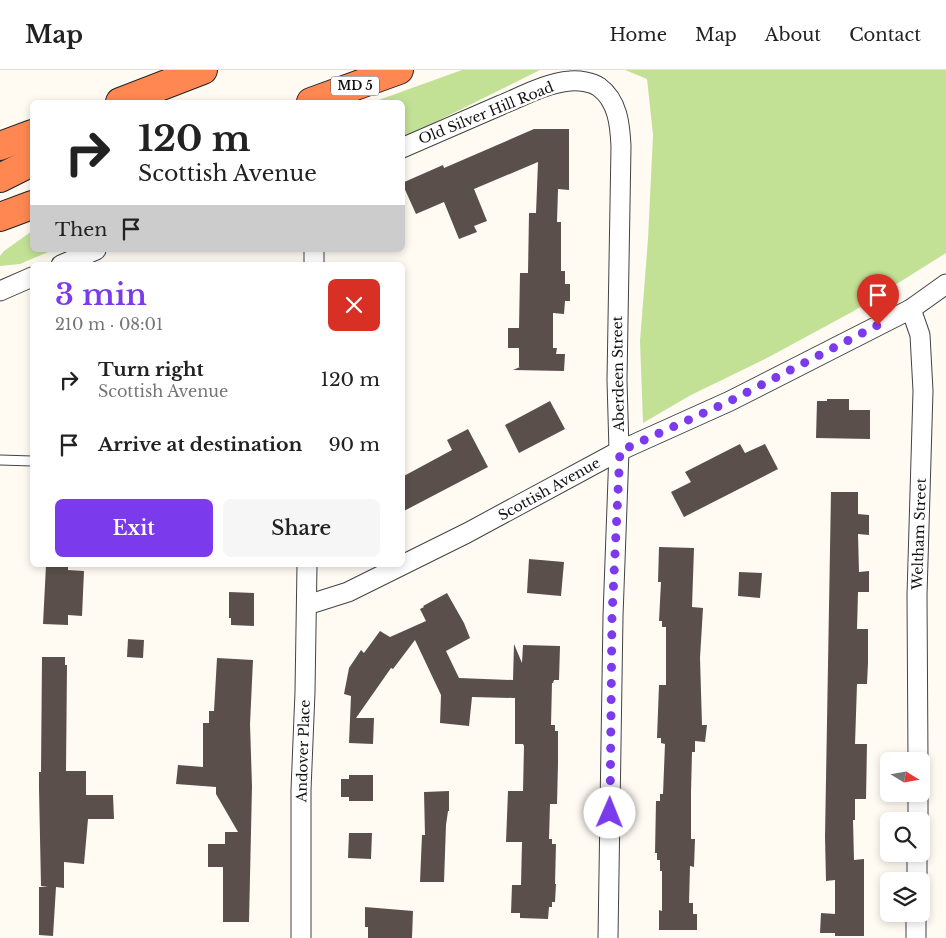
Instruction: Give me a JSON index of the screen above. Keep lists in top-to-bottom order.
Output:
{
  "streets": {
    "highway": ["MD 5"],
    "street": [
      "Old Silver Hill Road",
      "Aberdeen Street",
      "Scottish Avenue",
      "Weltham Street",
      "Andover Place"
    ]
  },
  "crossings": [
    ["Old Silver Hill Road", "Aberdeen Street"],
    ["Aberdeen Street", "Scottish Avenue"],
    ["Scottish Avenue", "Weltham Street"],
    ["Scottish Avenue", "Andover Place"]
  ],
  "north": "right",
  "page": {
    "header": "Map",
    "nav": [
      "Home",
      "Map",
      "About",
      "Contact"
    ],
    "turn": ["120 m", "Scottish Avenue"],
    "then": "Then",
    "heading": ["3 min", "210 m · 08:01"],
    "list": [
      {
        "name": "Turn right",
        "note": "Scottish Avenue",
        "value": "120 m"
      },
      {
        "name": "Arrive at destination",
        "value": "90 m"
      }
    ],
    "buttons": ["Exit", "Share"]
  }
}
